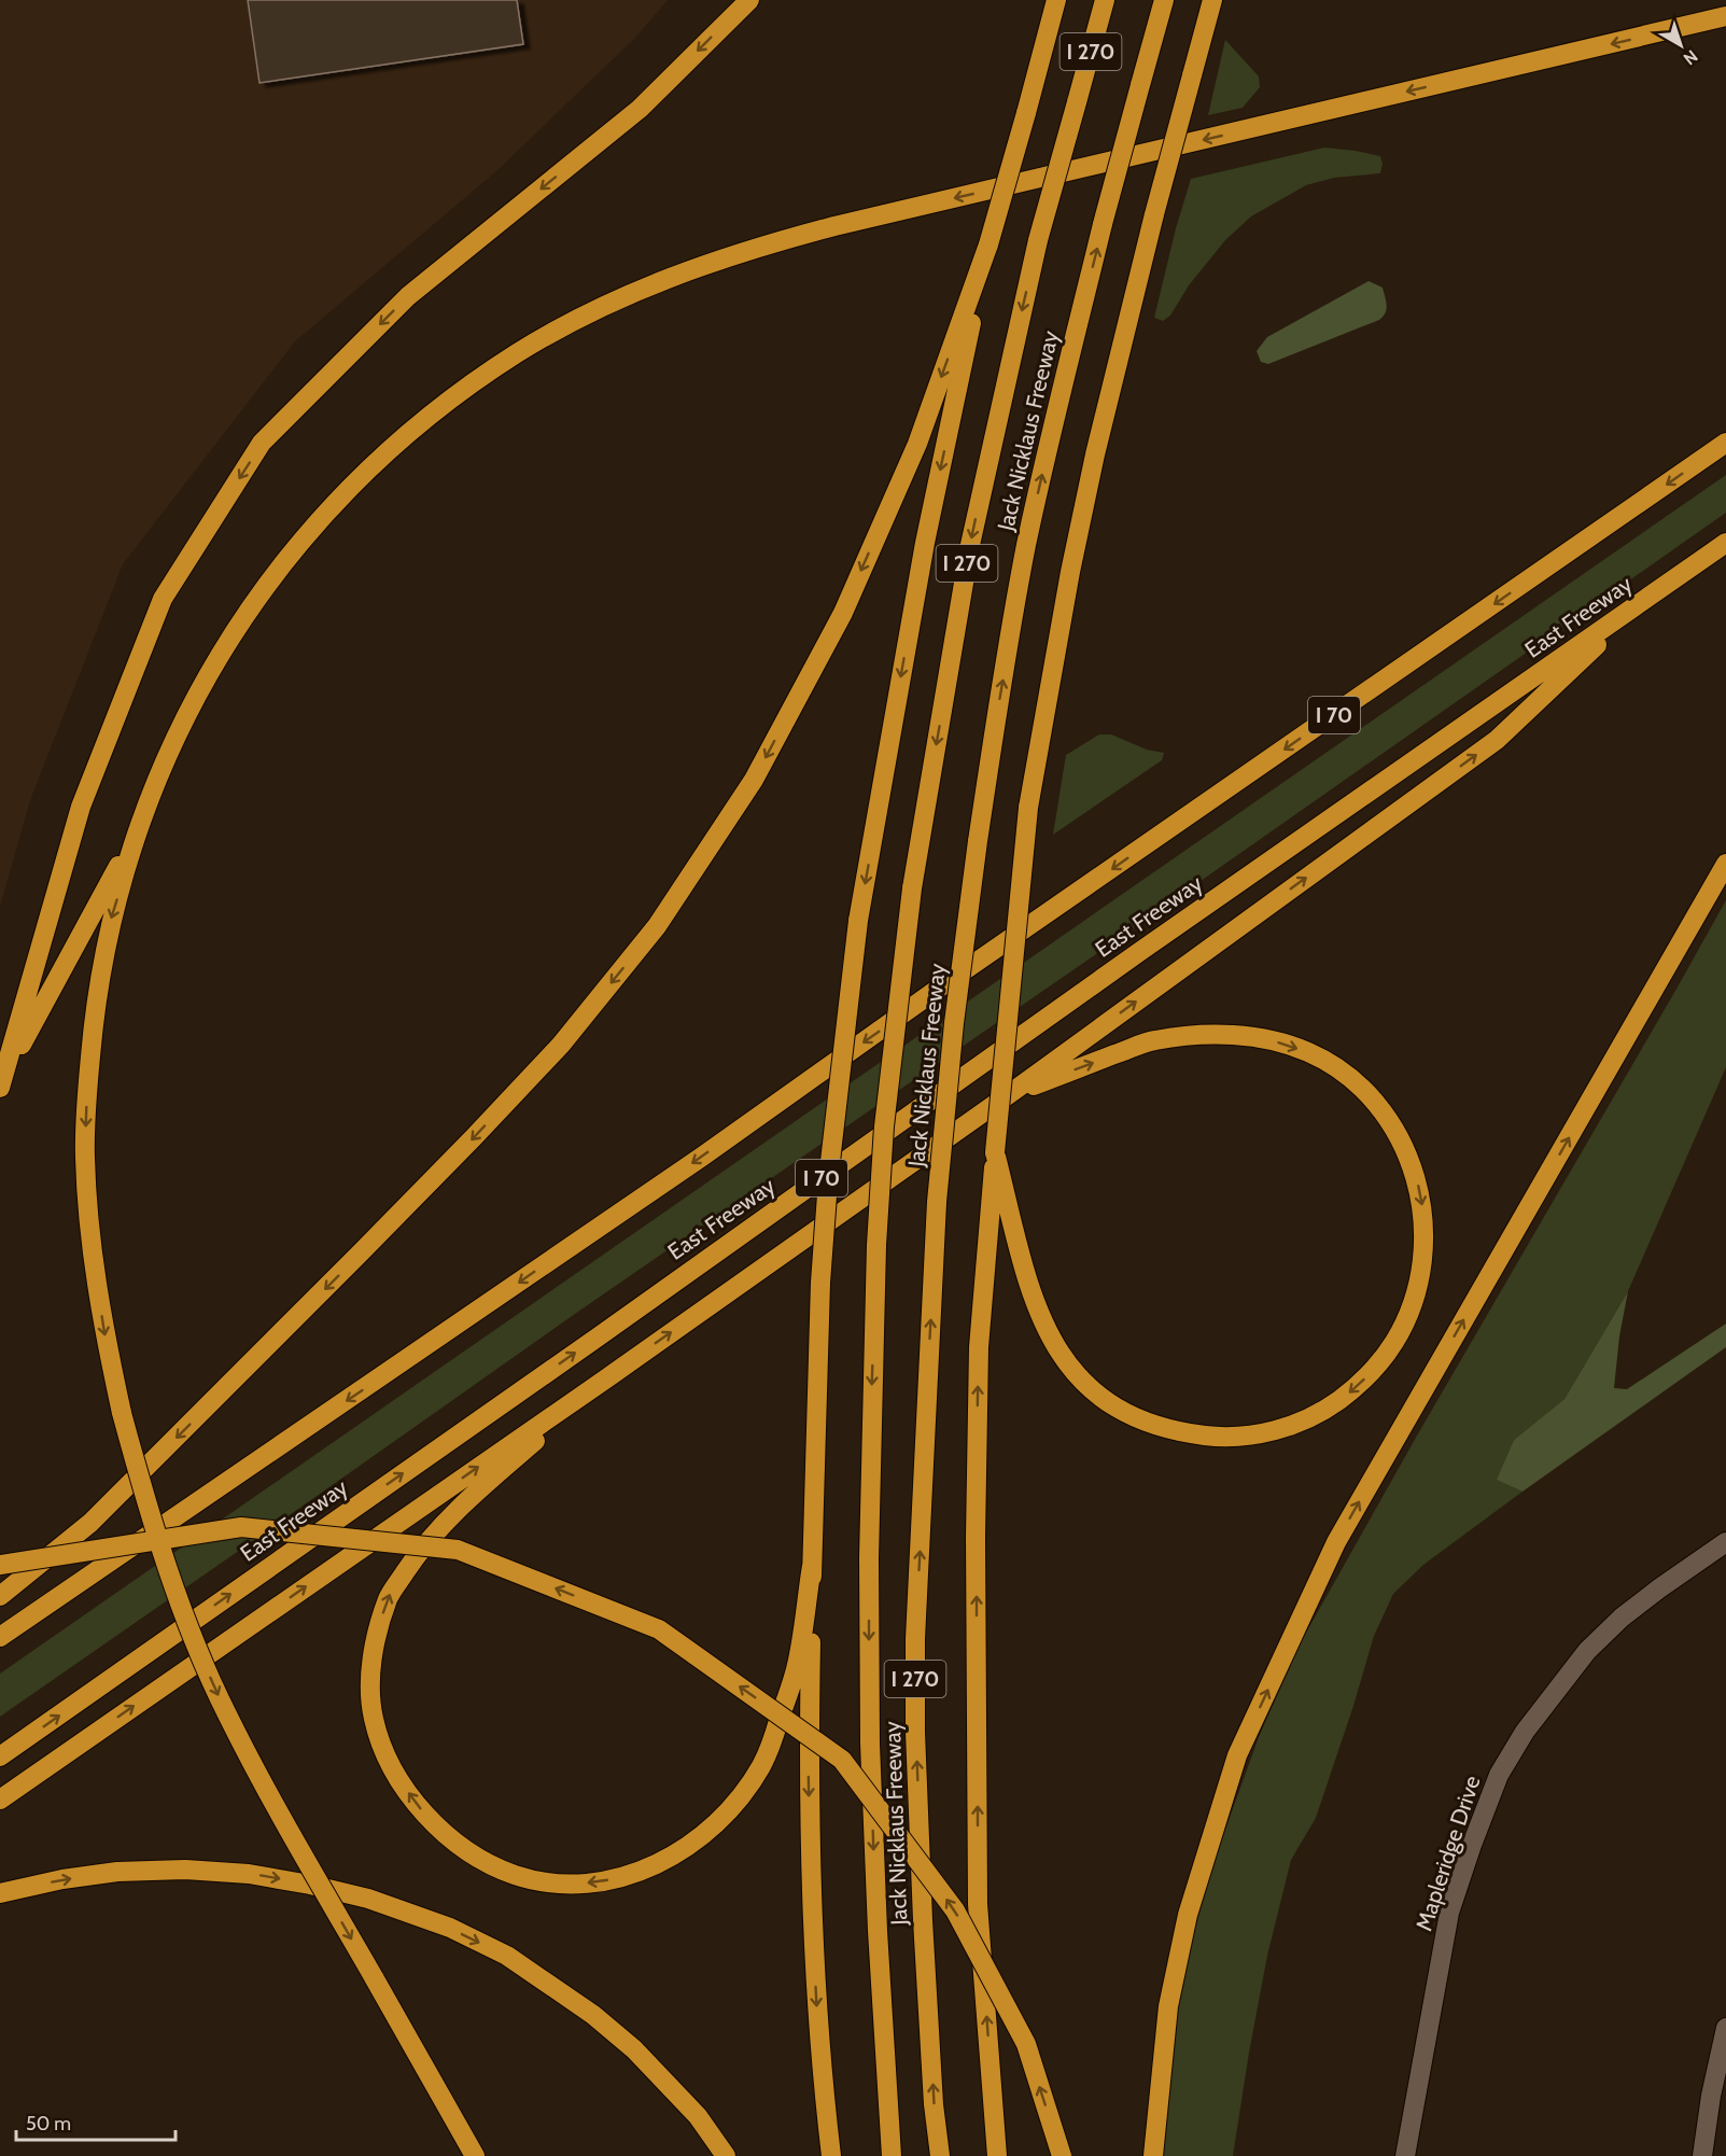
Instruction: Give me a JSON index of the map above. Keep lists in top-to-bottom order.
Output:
{
  "streets": {
    "highway": [
      "I 270",
      "Jack Nicklaus Freeway",
      "East Freeway",
      "I 70"
    ],
    "street": ["Mapleridge Drive"]
  },
  "scale_bar": "50 m",
  "north": "bottom right"
}
